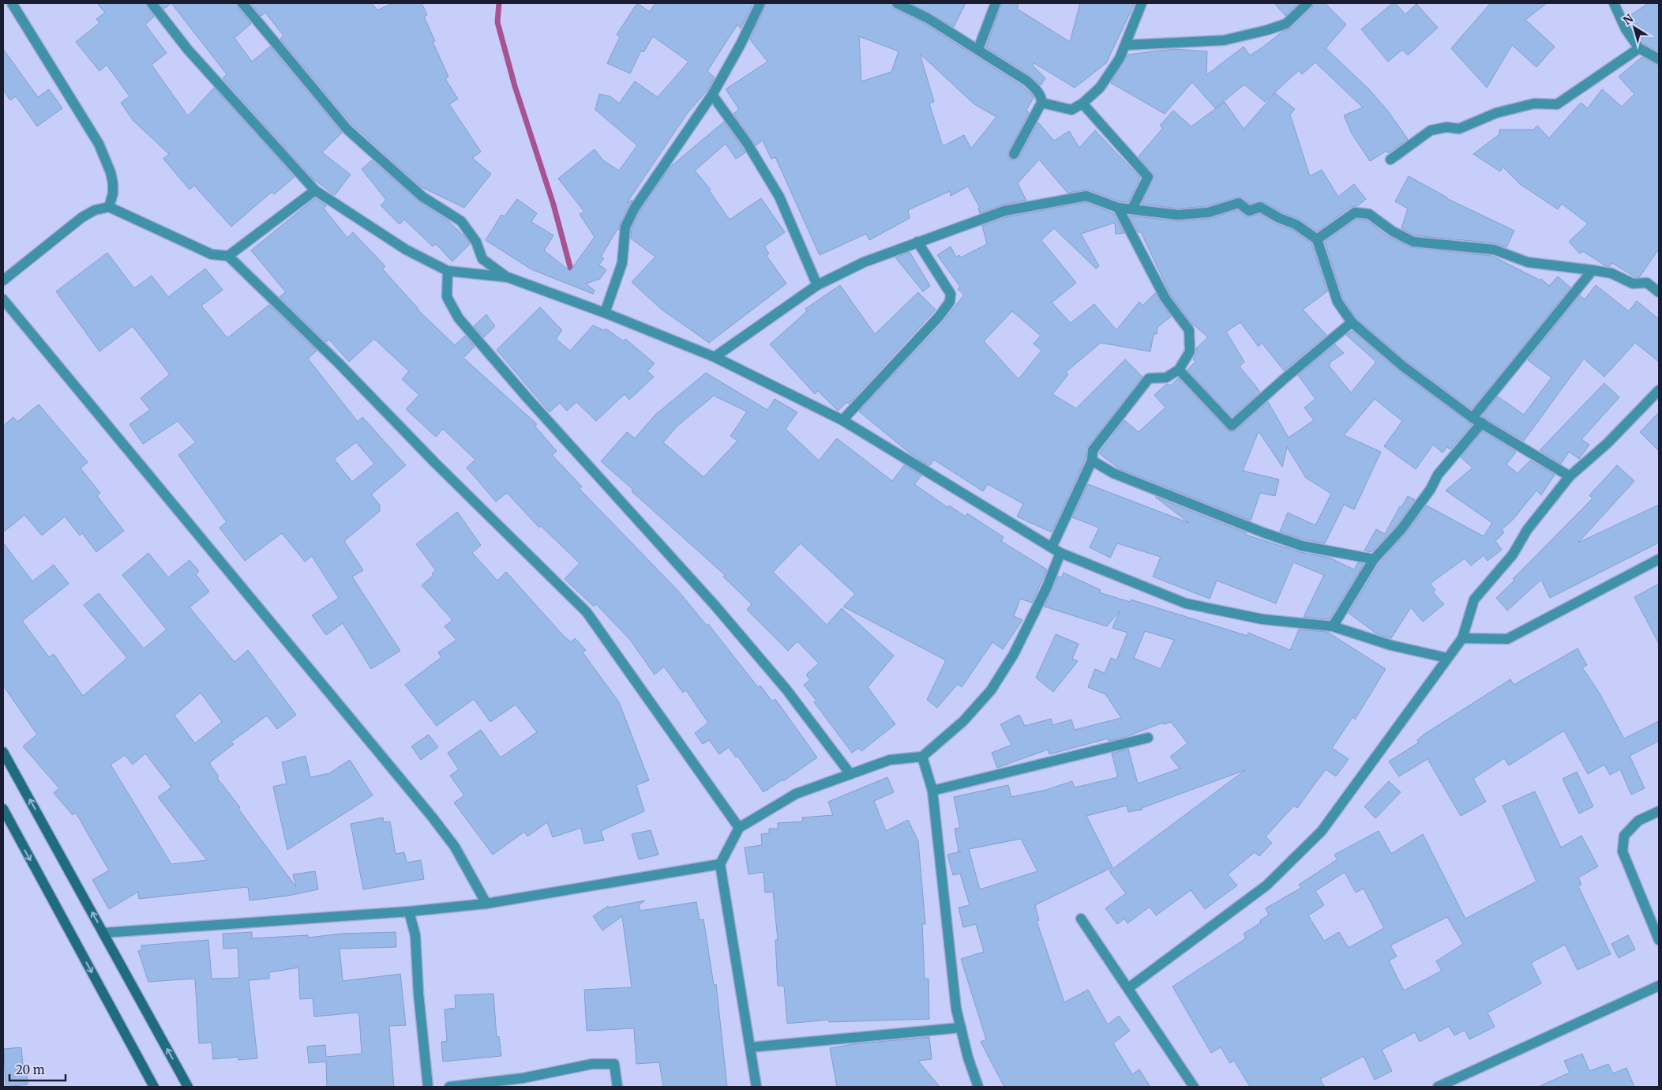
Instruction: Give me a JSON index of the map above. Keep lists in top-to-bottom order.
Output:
{
  "scale_bar": "20 m",
  "north": "top left"
}
